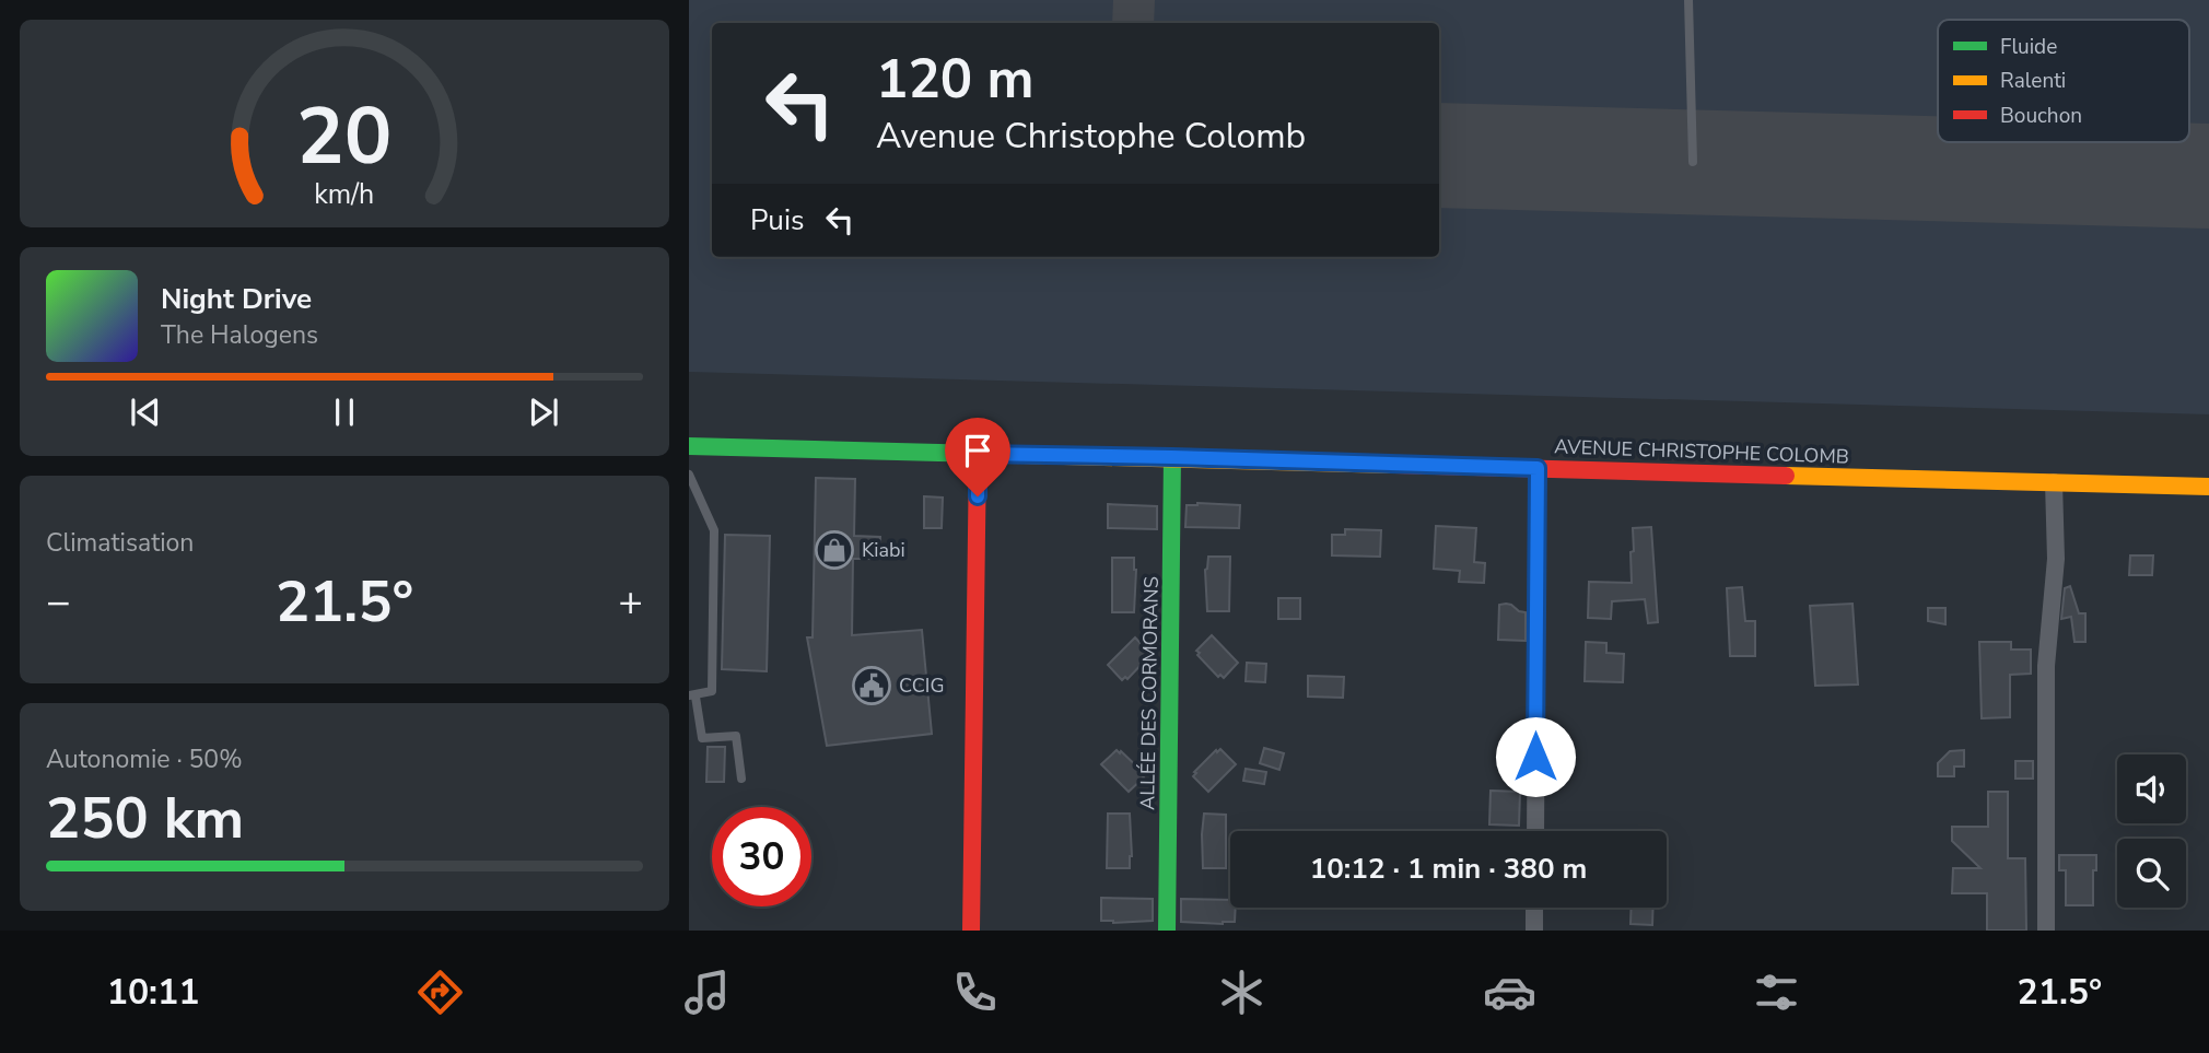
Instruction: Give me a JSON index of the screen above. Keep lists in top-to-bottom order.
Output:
{
  "streets": {
    "street": ["AVENUE CHRISTOPHE COLOMB", "ALLÉE DES CORMORANS"]
  },
  "crossings": [
    ["AVENUE CHRISTOPHE COLOMB", "ALLÉE DES CORMORANS"]
  ],
  "places": {
    "shop": ["Kiabi"],
    "public building": ["CCIG"]
  },
  "legend": ["Fluide", "Ralenti", "Bouchon"],
  "page": {
    "turn": ["120 m", "Avenue Christophe Colomb"],
    "then": "Puis",
    "song": ["Night Drive", "The Halogens"],
    "tile": [
      "Climatisation",
      ["Autonomie · 50%", "250 km"]
    ],
    "heat": ["−", "21.5°", "+"],
    "limit": "30",
    "trip": "10:12 · 1 min · 380 m",
    "tabs": ["10:11", "21.5°"],
    "gauge": ["20", "km/h"]
  }
}
